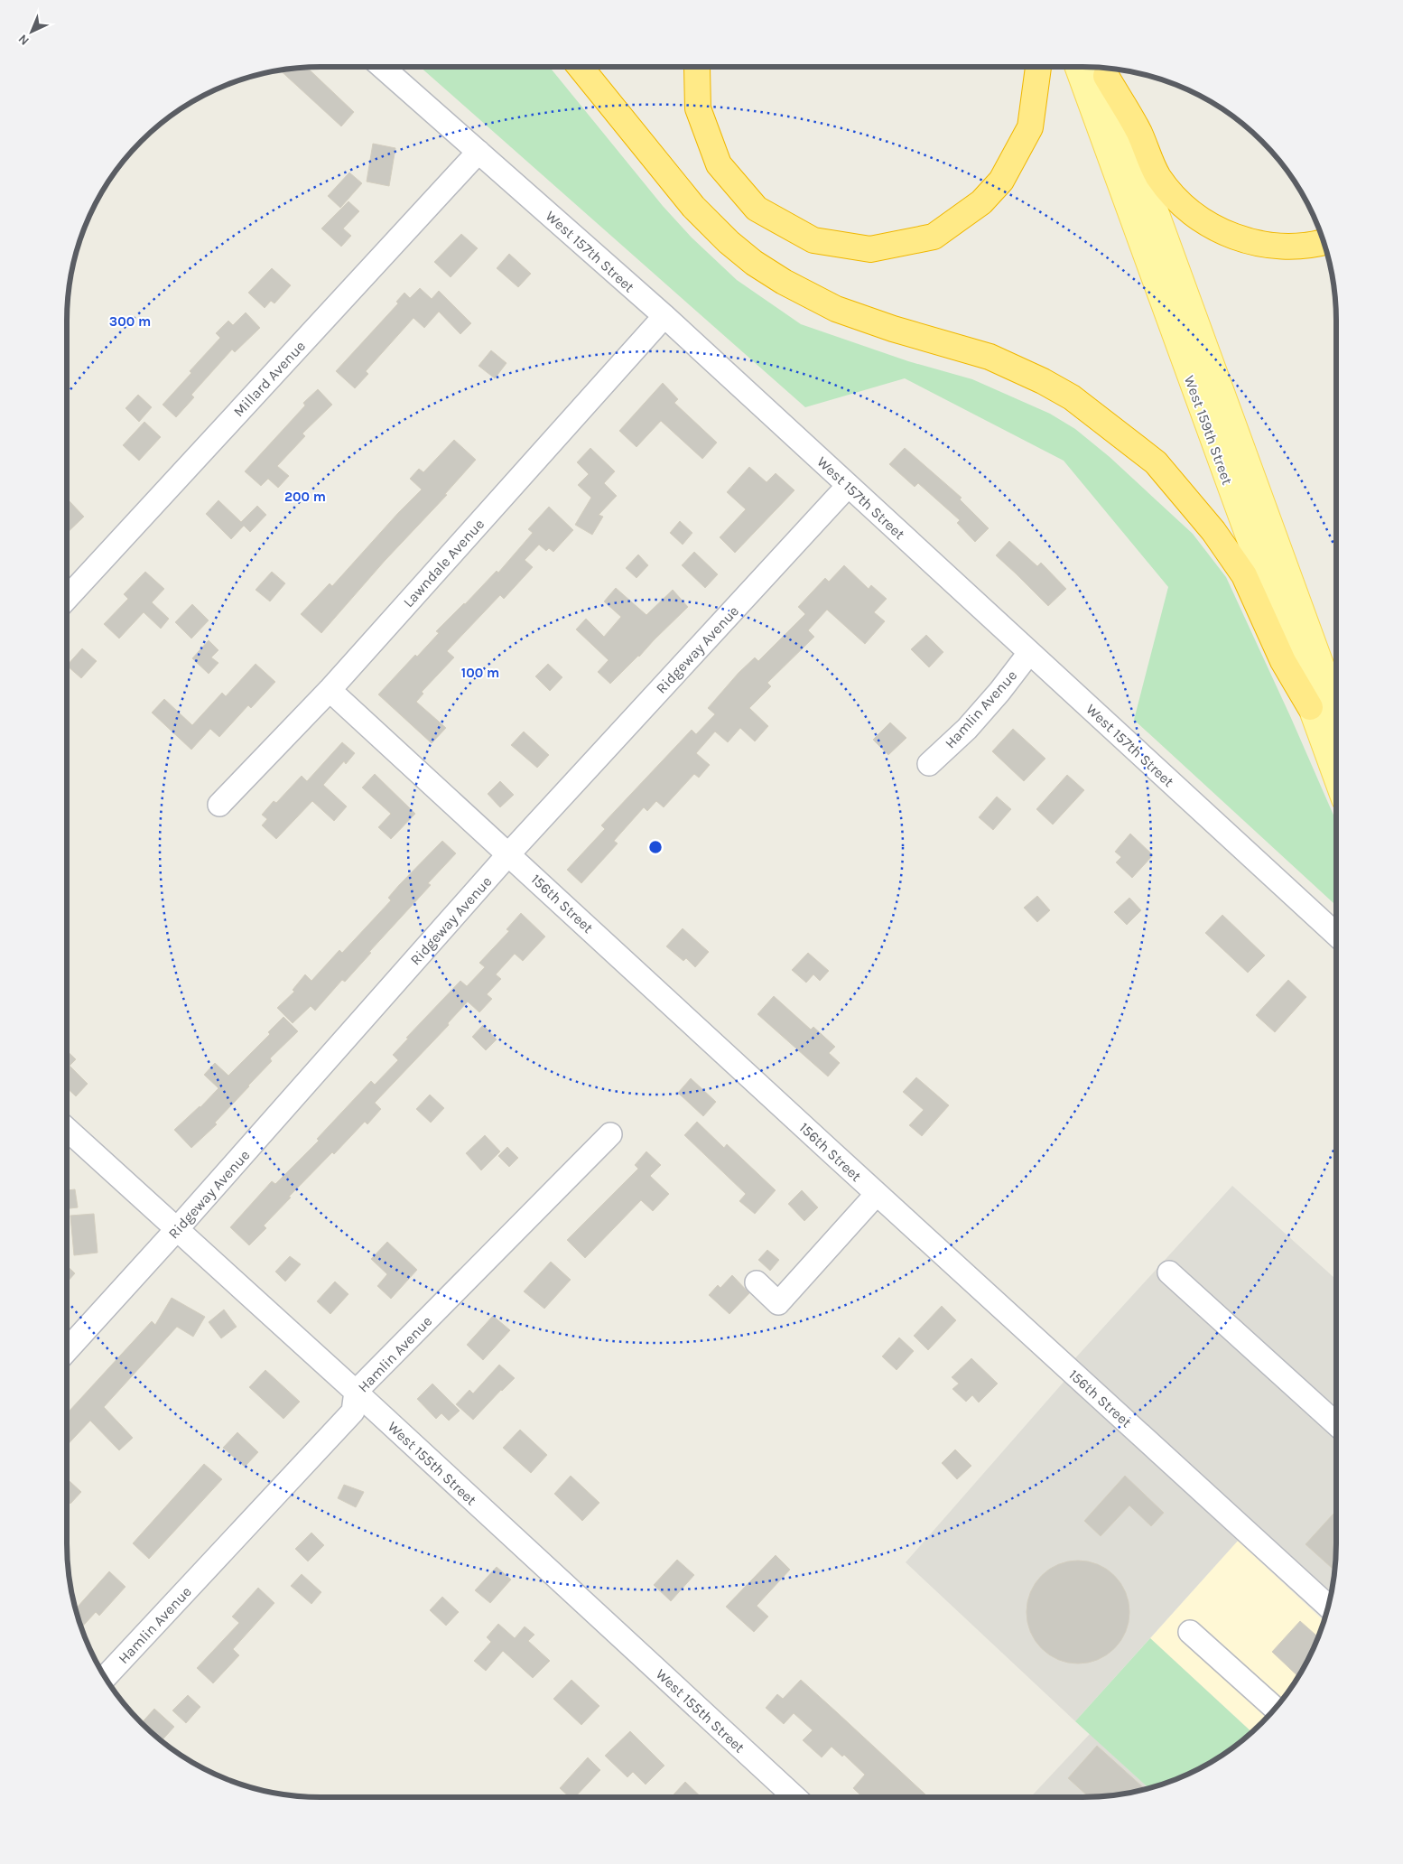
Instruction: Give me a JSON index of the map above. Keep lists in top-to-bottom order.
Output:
{
  "streets": {
    "main road": ["West 159th Street"],
    "street": [
      "West 157th Street",
      "Millard Avenue",
      "Lawndale Avenue",
      "Ridgeway Avenue",
      "Hamlin Avenue",
      "156th Street",
      "West 155th Street"
    ]
  },
  "crossings": [
    ["West 157th Street", "Millard Avenue"],
    ["West 157th Street", "Lawndale Avenue"],
    ["West 157th Street", "Ridgeway Avenue"],
    ["West 157th Street", "Hamlin Avenue"],
    ["Lawndale Avenue", "156th Street"],
    ["Ridgeway Avenue", "156th Street"],
    ["Ridgeway Avenue", "West 155th Street"],
    ["Hamlin Avenue", "West 155th Street"]
  ],
  "north": "bottom left",
  "rings": ["300 m", "200 m", "100 m"]
}
